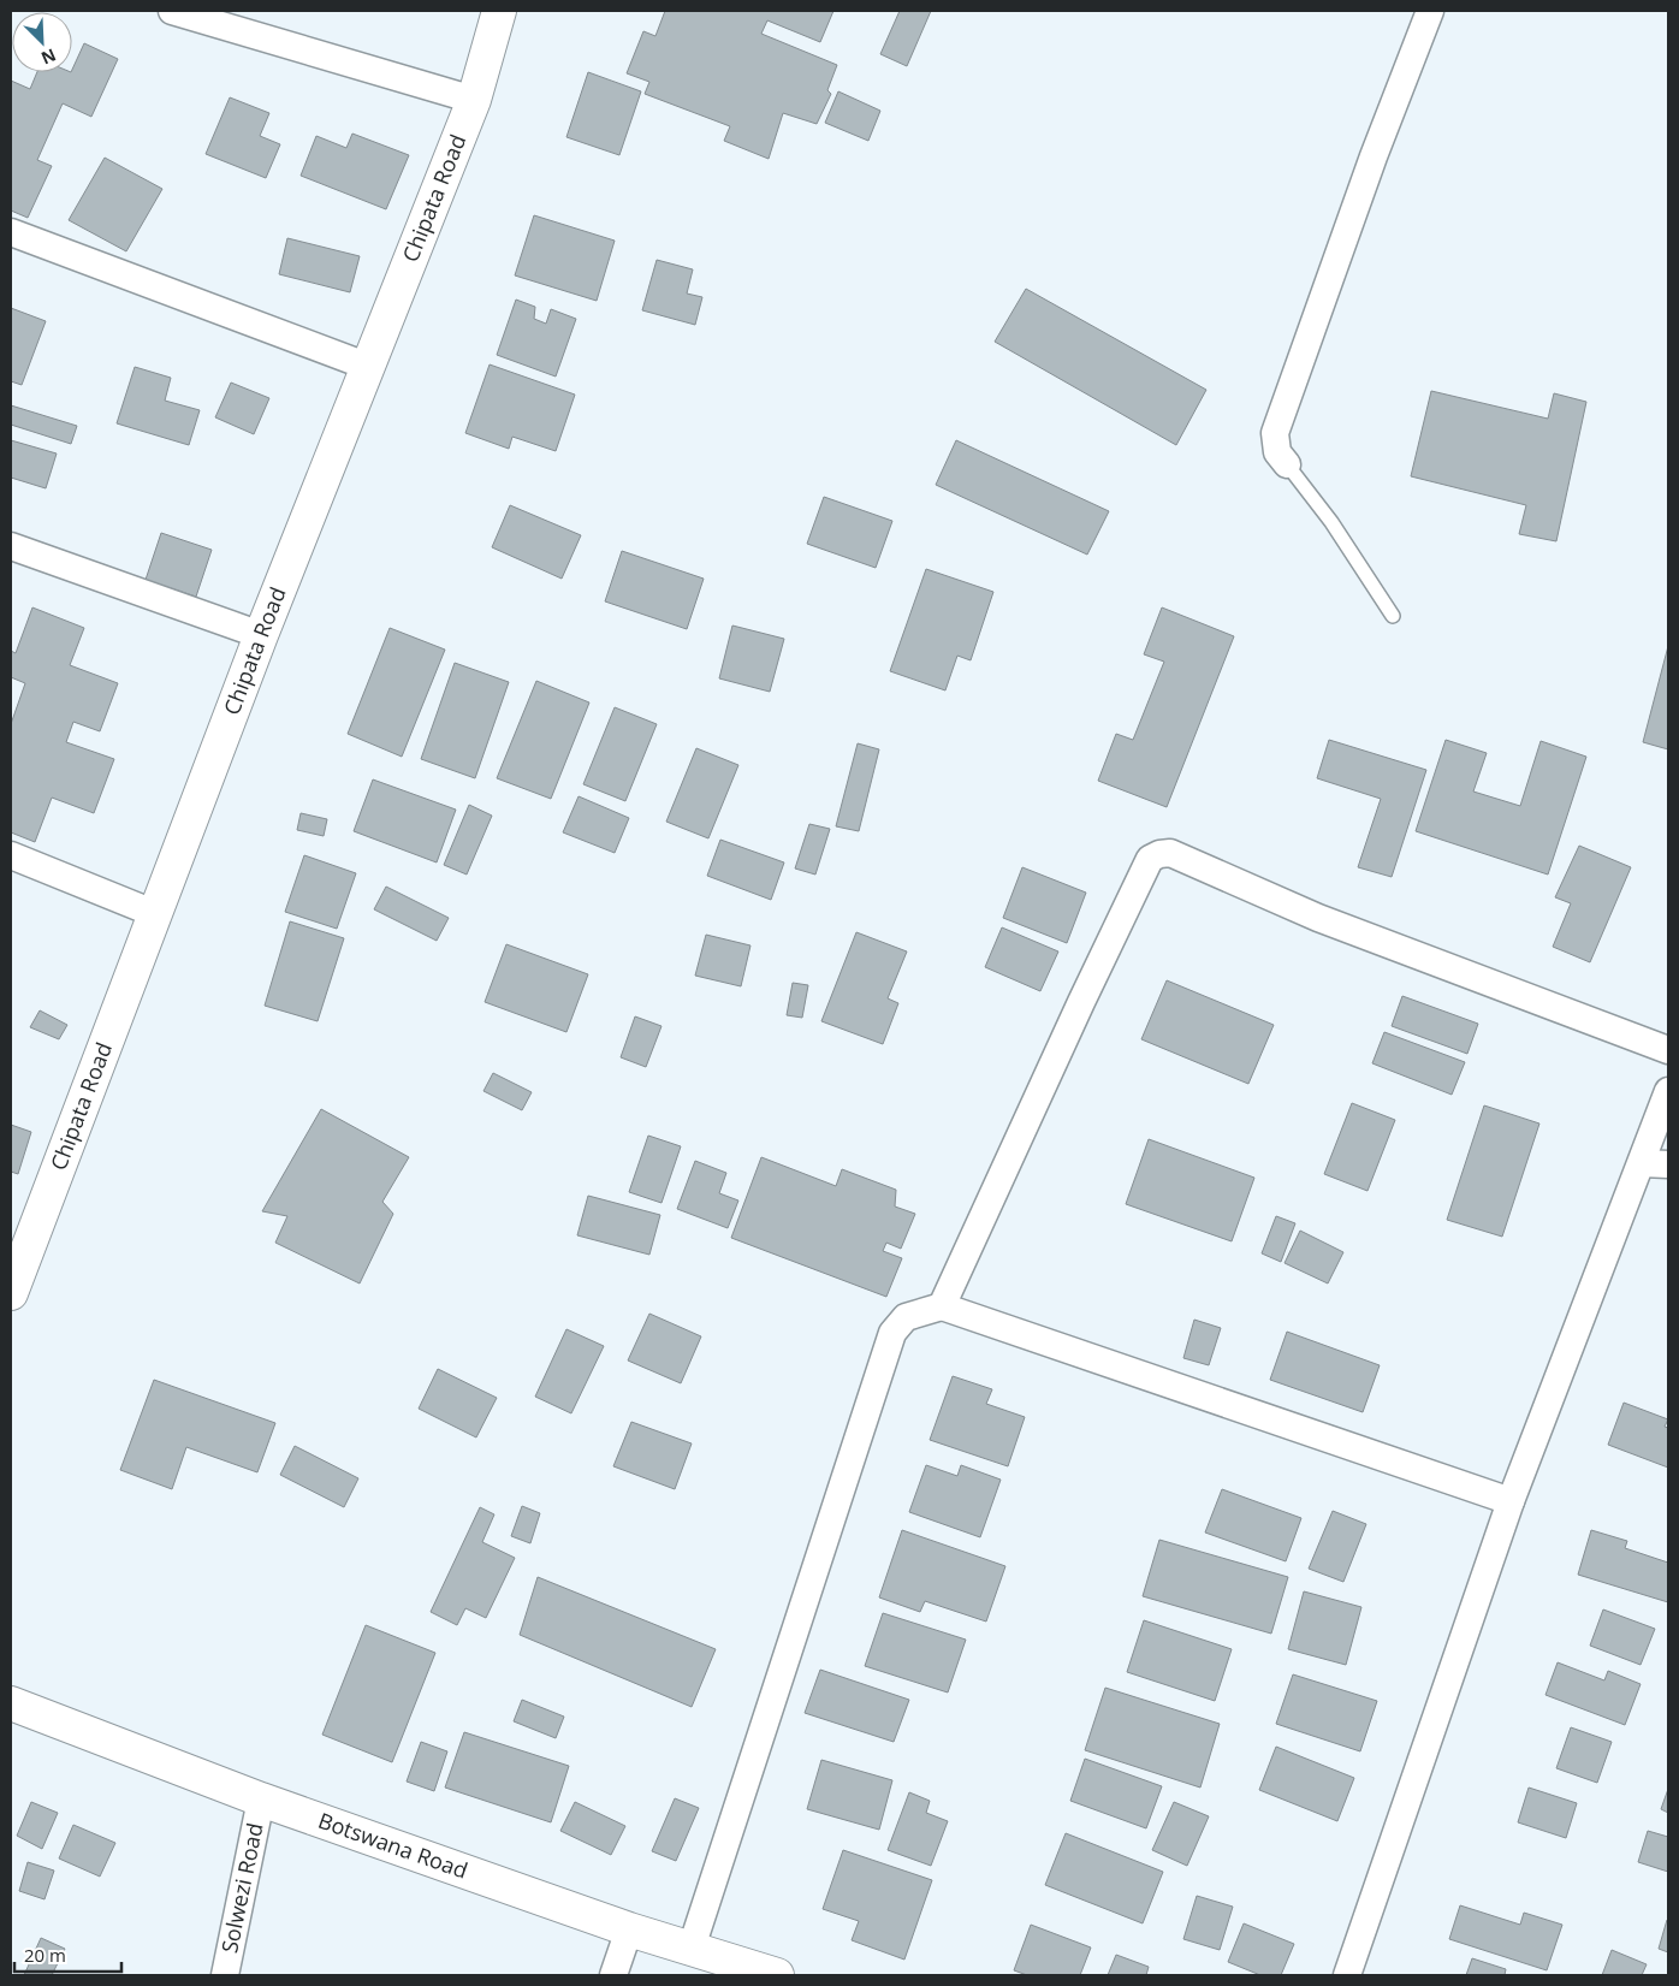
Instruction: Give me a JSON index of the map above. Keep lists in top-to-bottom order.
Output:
{
  "streets": {
    "street": ["Chipata Road", "Botswana Road", "Solwezi Road"]
  },
  "crossings": [
    ["Botswana Road", "Solwezi Road"]
  ],
  "scale_bar": "20 m",
  "north": "bottom right"
}
